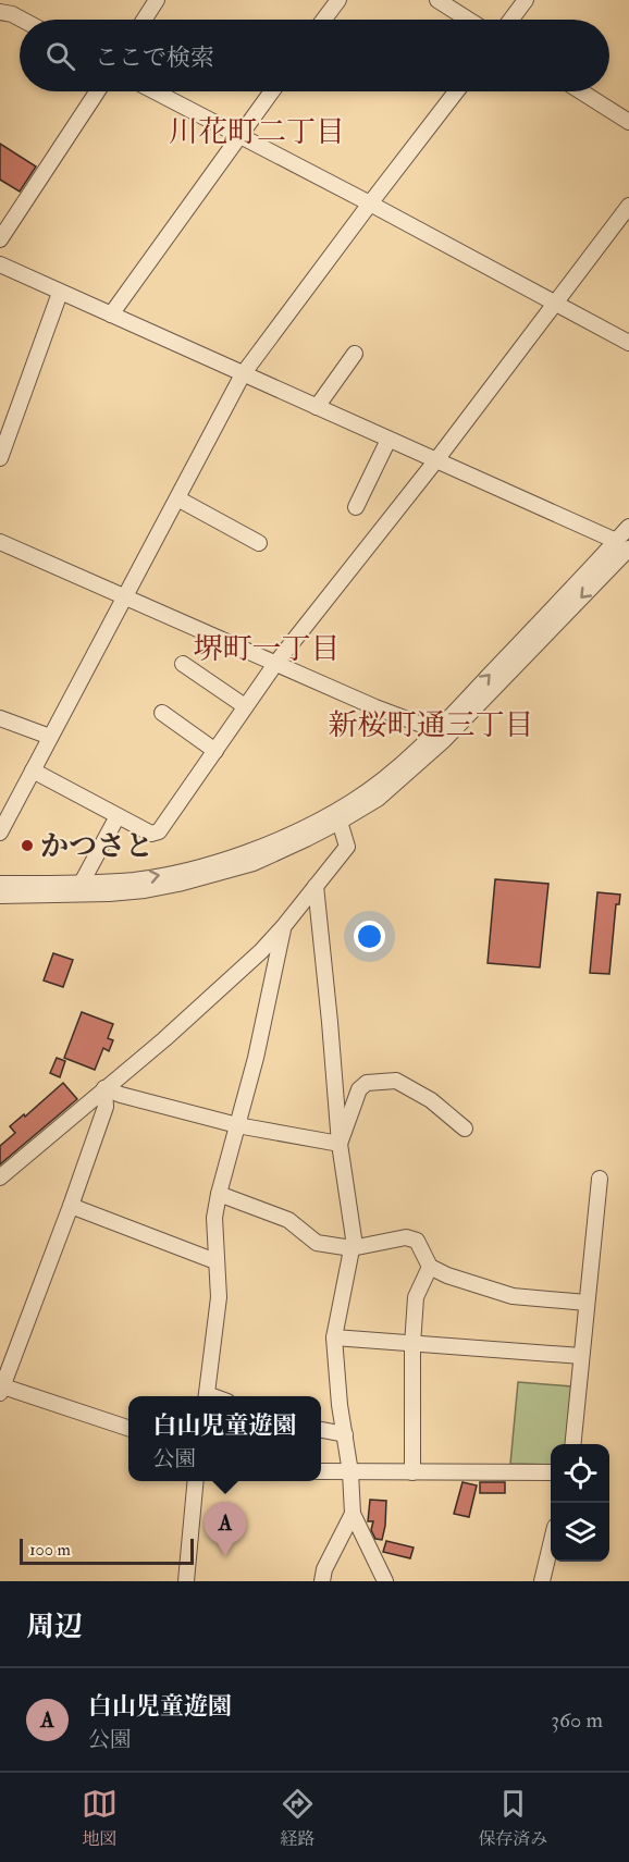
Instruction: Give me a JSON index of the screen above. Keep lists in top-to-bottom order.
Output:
{
  "districts": ["川花町二丁目", "堺町一丁目", "新桜町通三丁目"],
  "places": ["かつさと"],
  "scale_bar": "100 m",
  "page": {
    "search": "ここで検索",
    "popup": ["白山児童遊園", "公園"],
    "pins": "A",
    "scale": "100 m",
    "heading": "周辺",
    "list": [
      {
        "mark": "A",
        "name": "白山児童遊園",
        "note": "公園",
        "value": "360 m"
      }
    ],
    "nav": ["地図", "経路", "保存済み"]
  }
}
